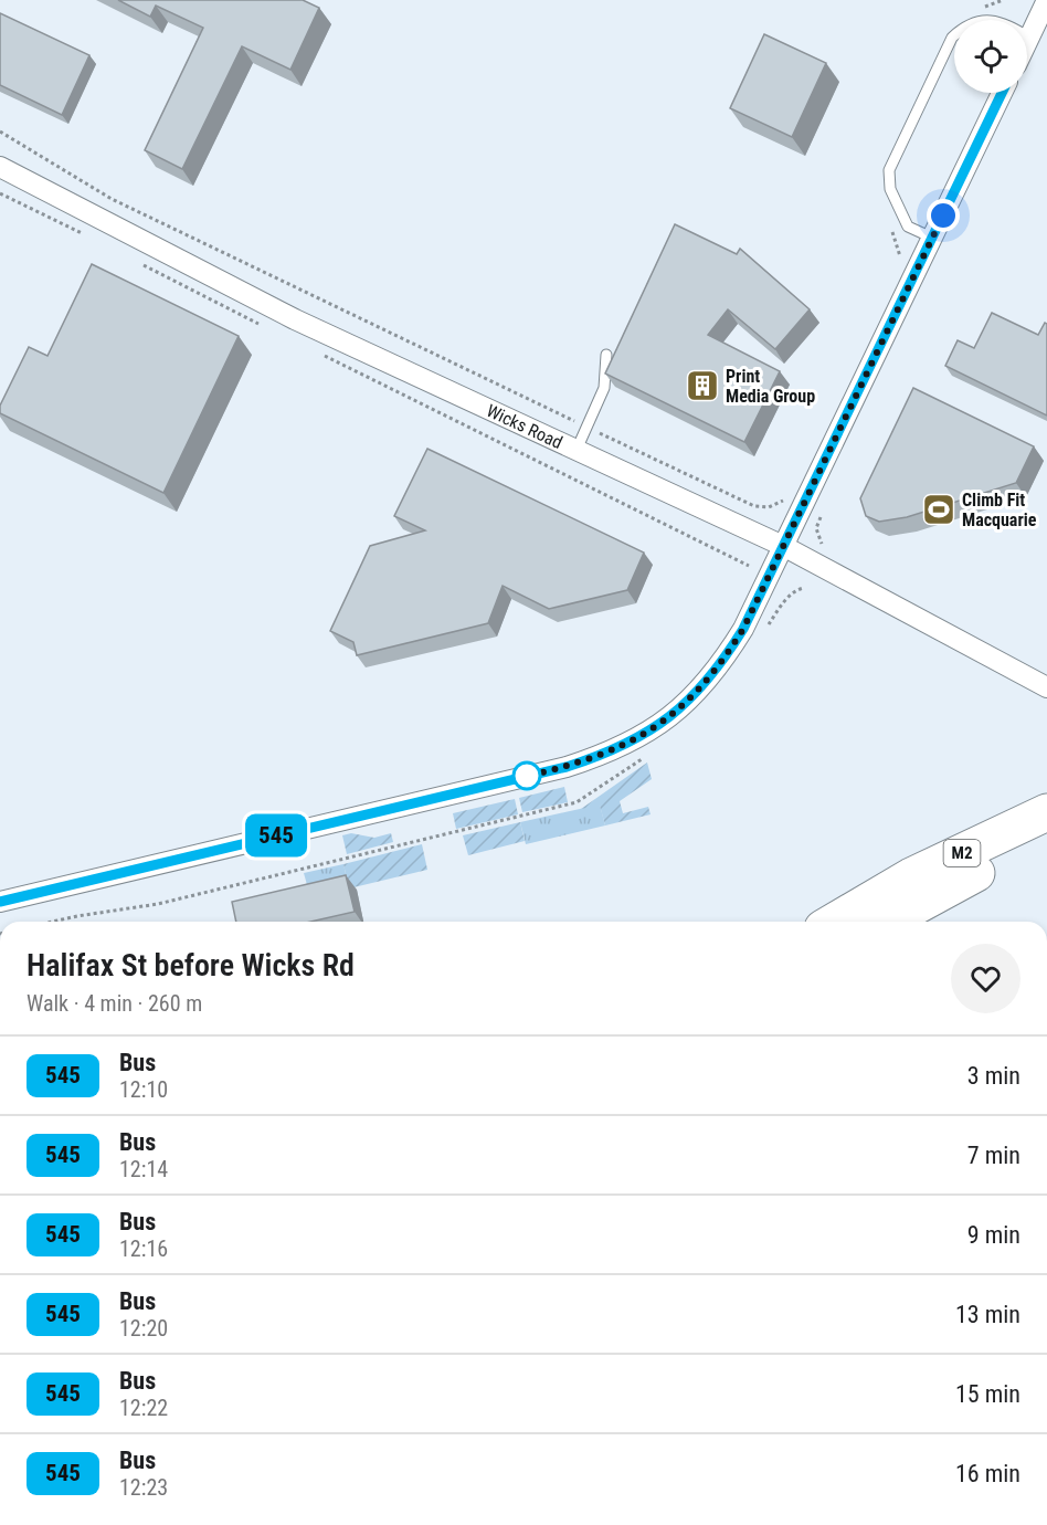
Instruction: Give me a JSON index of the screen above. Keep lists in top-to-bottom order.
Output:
{
  "streets": {
    "highway": ["M2"],
    "street": ["Wicks Road"]
  },
  "places": {
    "building": ["Print Media Group"],
    "sports": ["Climb Fit Macquarie"]
  },
  "lines": ["bus line 545"],
  "page": {
    "on_map": "545",
    "heading": ["Halifax St before Wicks Rd", "Walk · 4 min · 260 m"],
    "list": [
      {
        "mark": "545",
        "name": "Bus",
        "note": "12:10",
        "value": "3 min"
      },
      {
        "mark": "545",
        "name": "Bus",
        "note": "12:14",
        "value": "7 min"
      },
      {
        "mark": "545",
        "name": "Bus",
        "note": "12:16",
        "value": "9 min"
      },
      {
        "mark": "545",
        "name": "Bus",
        "note": "12:20",
        "value": "13 min"
      },
      {
        "mark": "545",
        "name": "Bus",
        "note": "12:22",
        "value": "15 min"
      },
      {
        "mark": "545",
        "name": "Bus",
        "note": "12:23",
        "value": "16 min"
      }
    ]
  }
}
